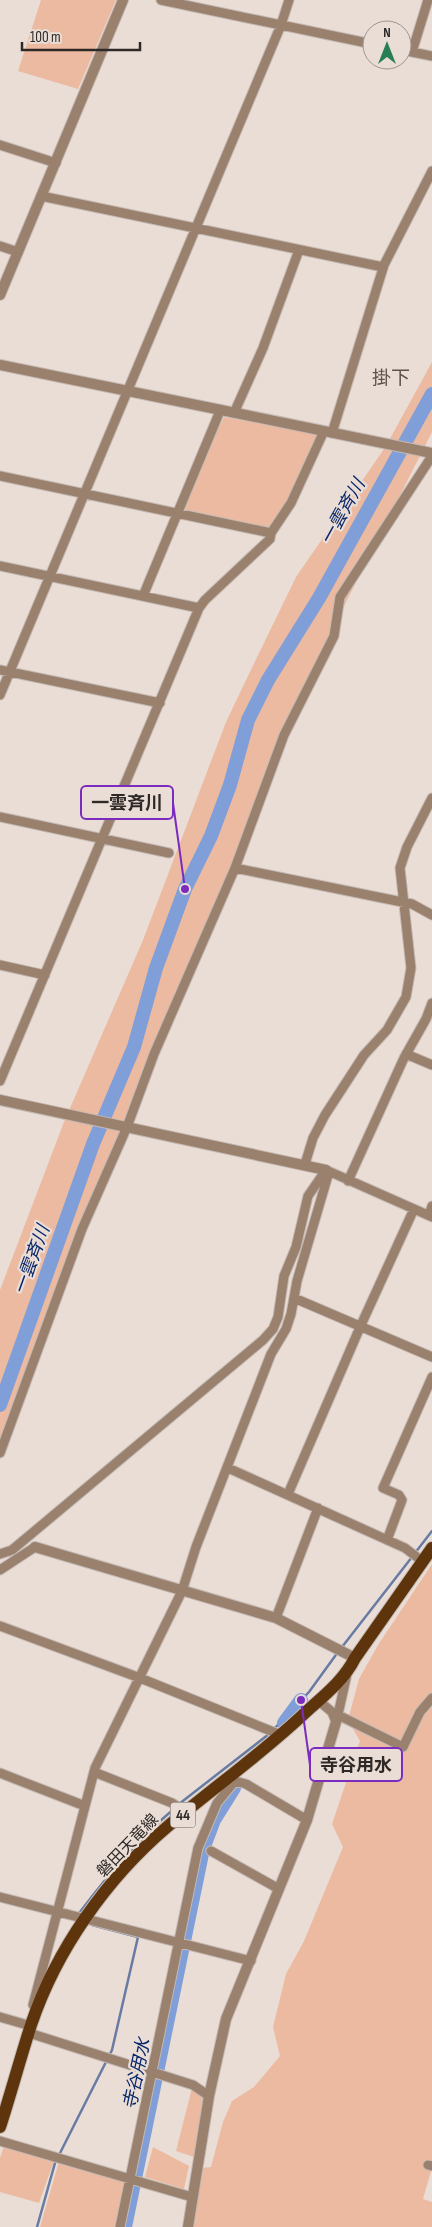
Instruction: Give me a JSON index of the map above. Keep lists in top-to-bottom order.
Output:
{
  "streets": {
    "main road": ["44", "磐田天竜線"]
  },
  "districts": ["掛下"],
  "water": ["一雲斉川", "寺谷用水"],
  "places": ["一雲斉川", "寺谷用水"],
  "scale_bar": "100 m",
  "north": "top"
}
